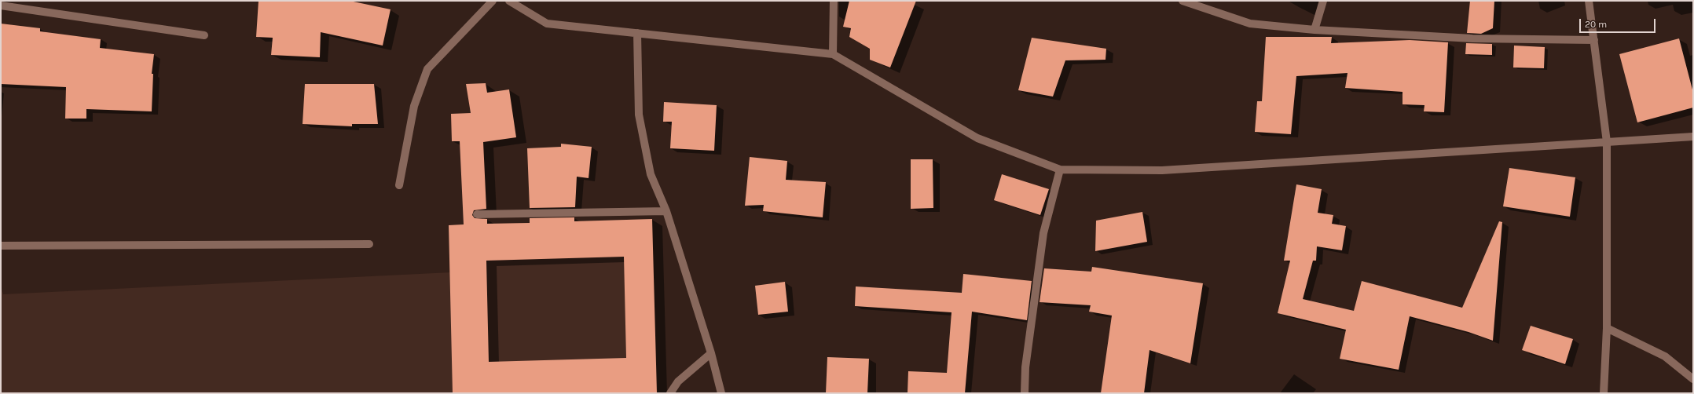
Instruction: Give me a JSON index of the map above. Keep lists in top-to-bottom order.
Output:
{
  "scale_bar": "20 m"
}
